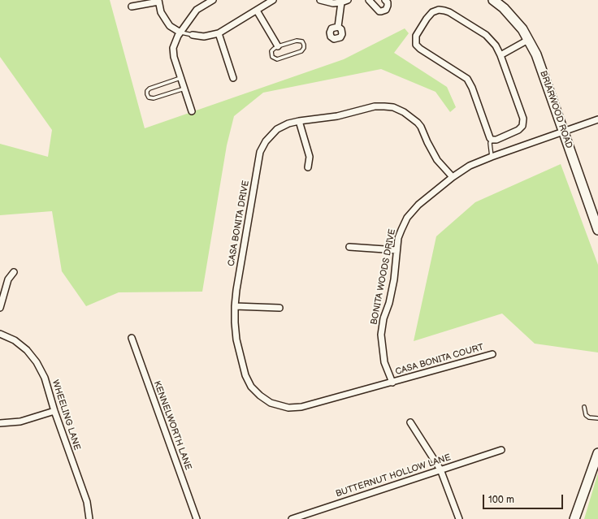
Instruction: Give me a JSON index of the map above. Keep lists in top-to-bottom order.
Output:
{
  "streets": {
    "main road": ["BRIARWOOD ROAD"],
    "street": [
      "CASA BONITA DRIVE",
      "BONITA WOODS DRIVE",
      "CASA BONITA COURT",
      "WHEELING LANE",
      "KENNELWORTH LANE",
      "BUTTERNUT HOLLOW LANE"
    ]
  },
  "crossings": [
    ["BRIARWOOD ROAD", "BONITA WOODS DRIVE"],
    ["CASA BONITA DRIVE", "BONITA WOODS DRIVE"],
    ["CASA BONITA DRIVE", "CASA BONITA COURT"],
    ["BONITA WOODS DRIVE", "CASA BONITA COURT"]
  ],
  "scale_bar": "100 m"
}
